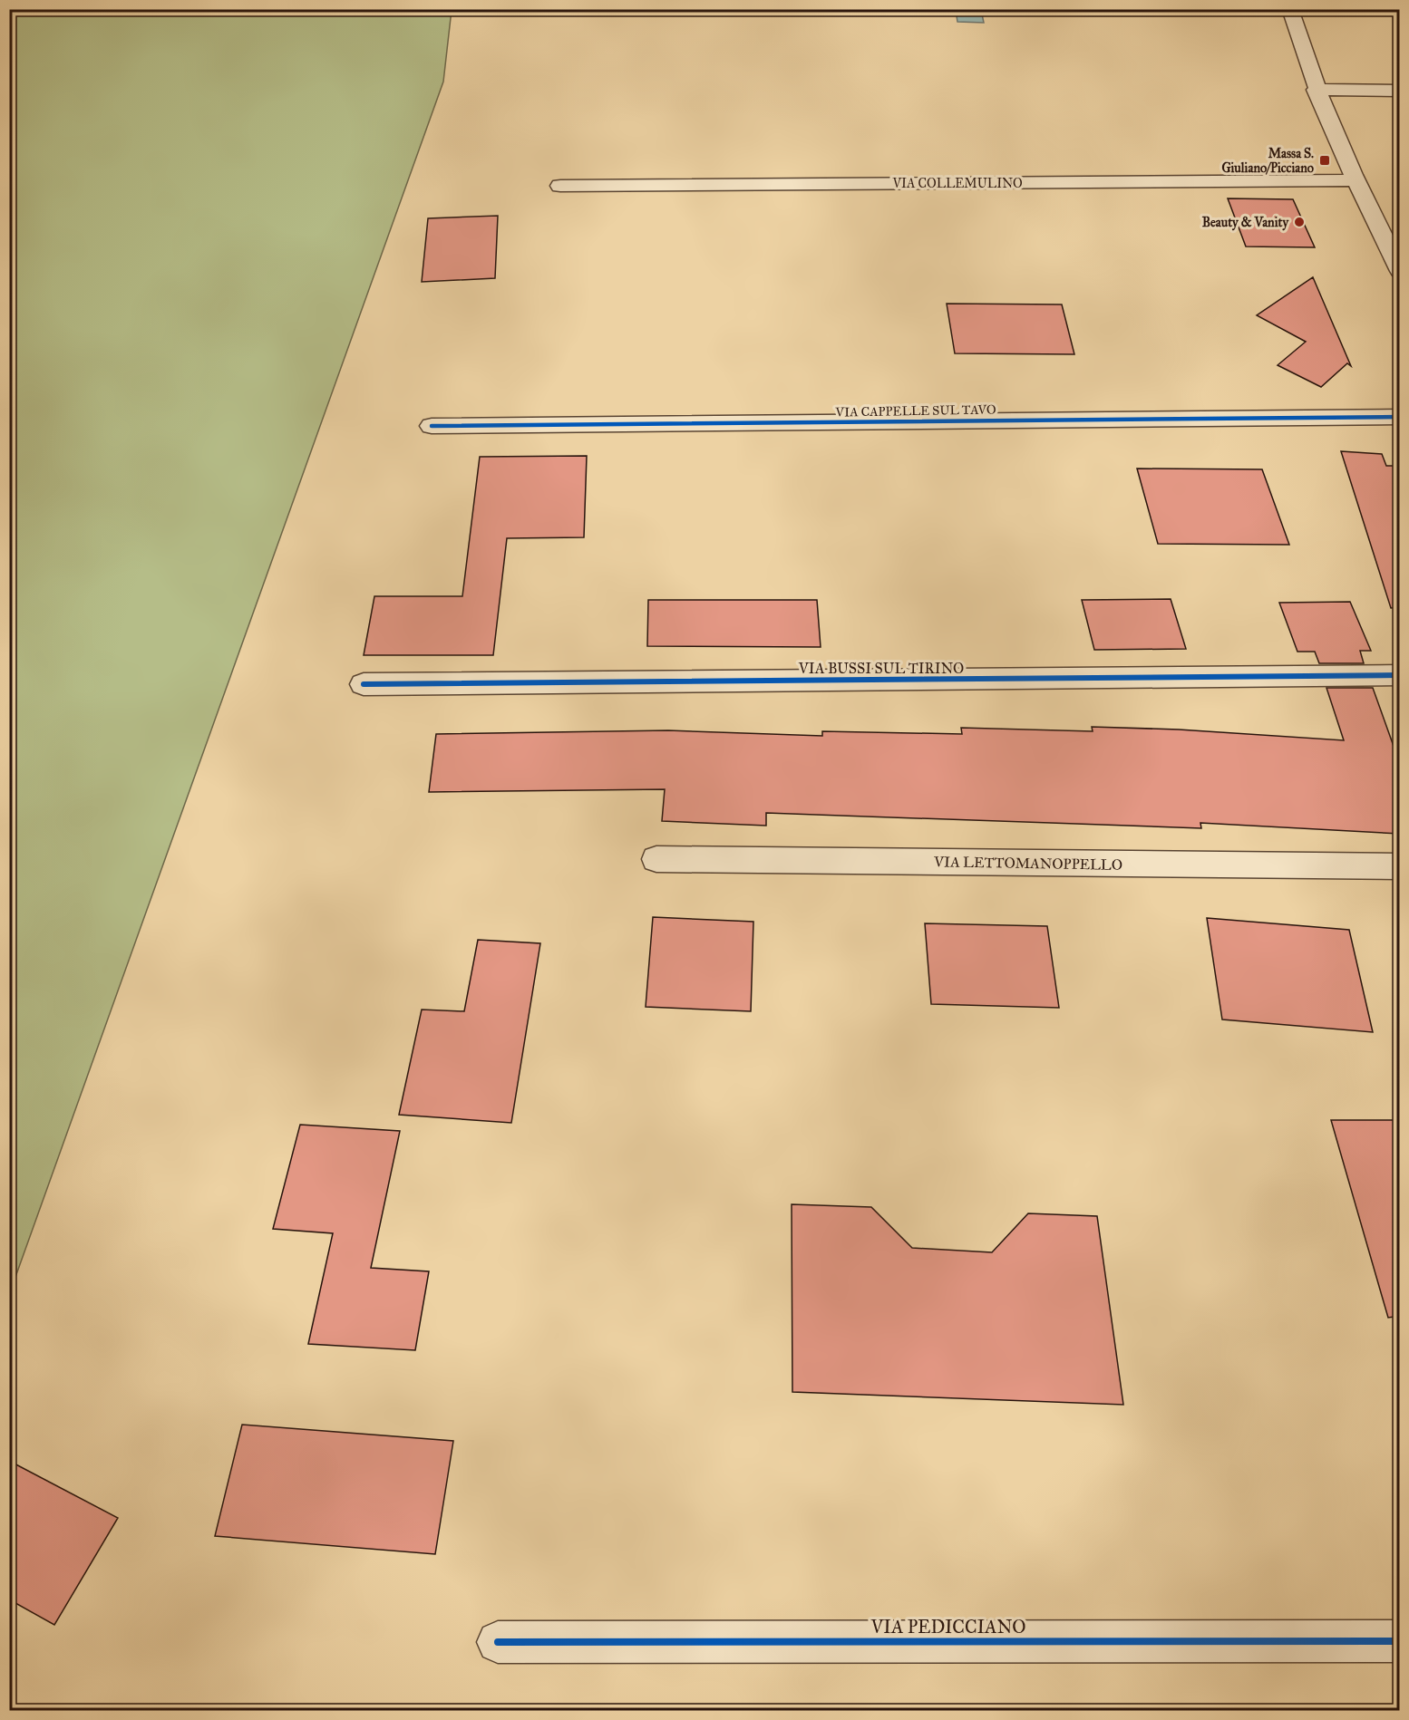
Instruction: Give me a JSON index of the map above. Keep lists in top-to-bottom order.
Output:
{
  "streets": {
    "street": [
      "VIA COLLEMULINO",
      "VIA CAPPELLE SUL TAVO",
      "VIA BUSSI SUL TIRINO",
      "VIA LETTOMANOPPELLO",
      "VIA PEDICCIANO"
    ]
  },
  "places": {
    "transit": ["Massa S. Giuliano/Picciano"],
    "other": ["Beauty & Vanity"]
  }
}
